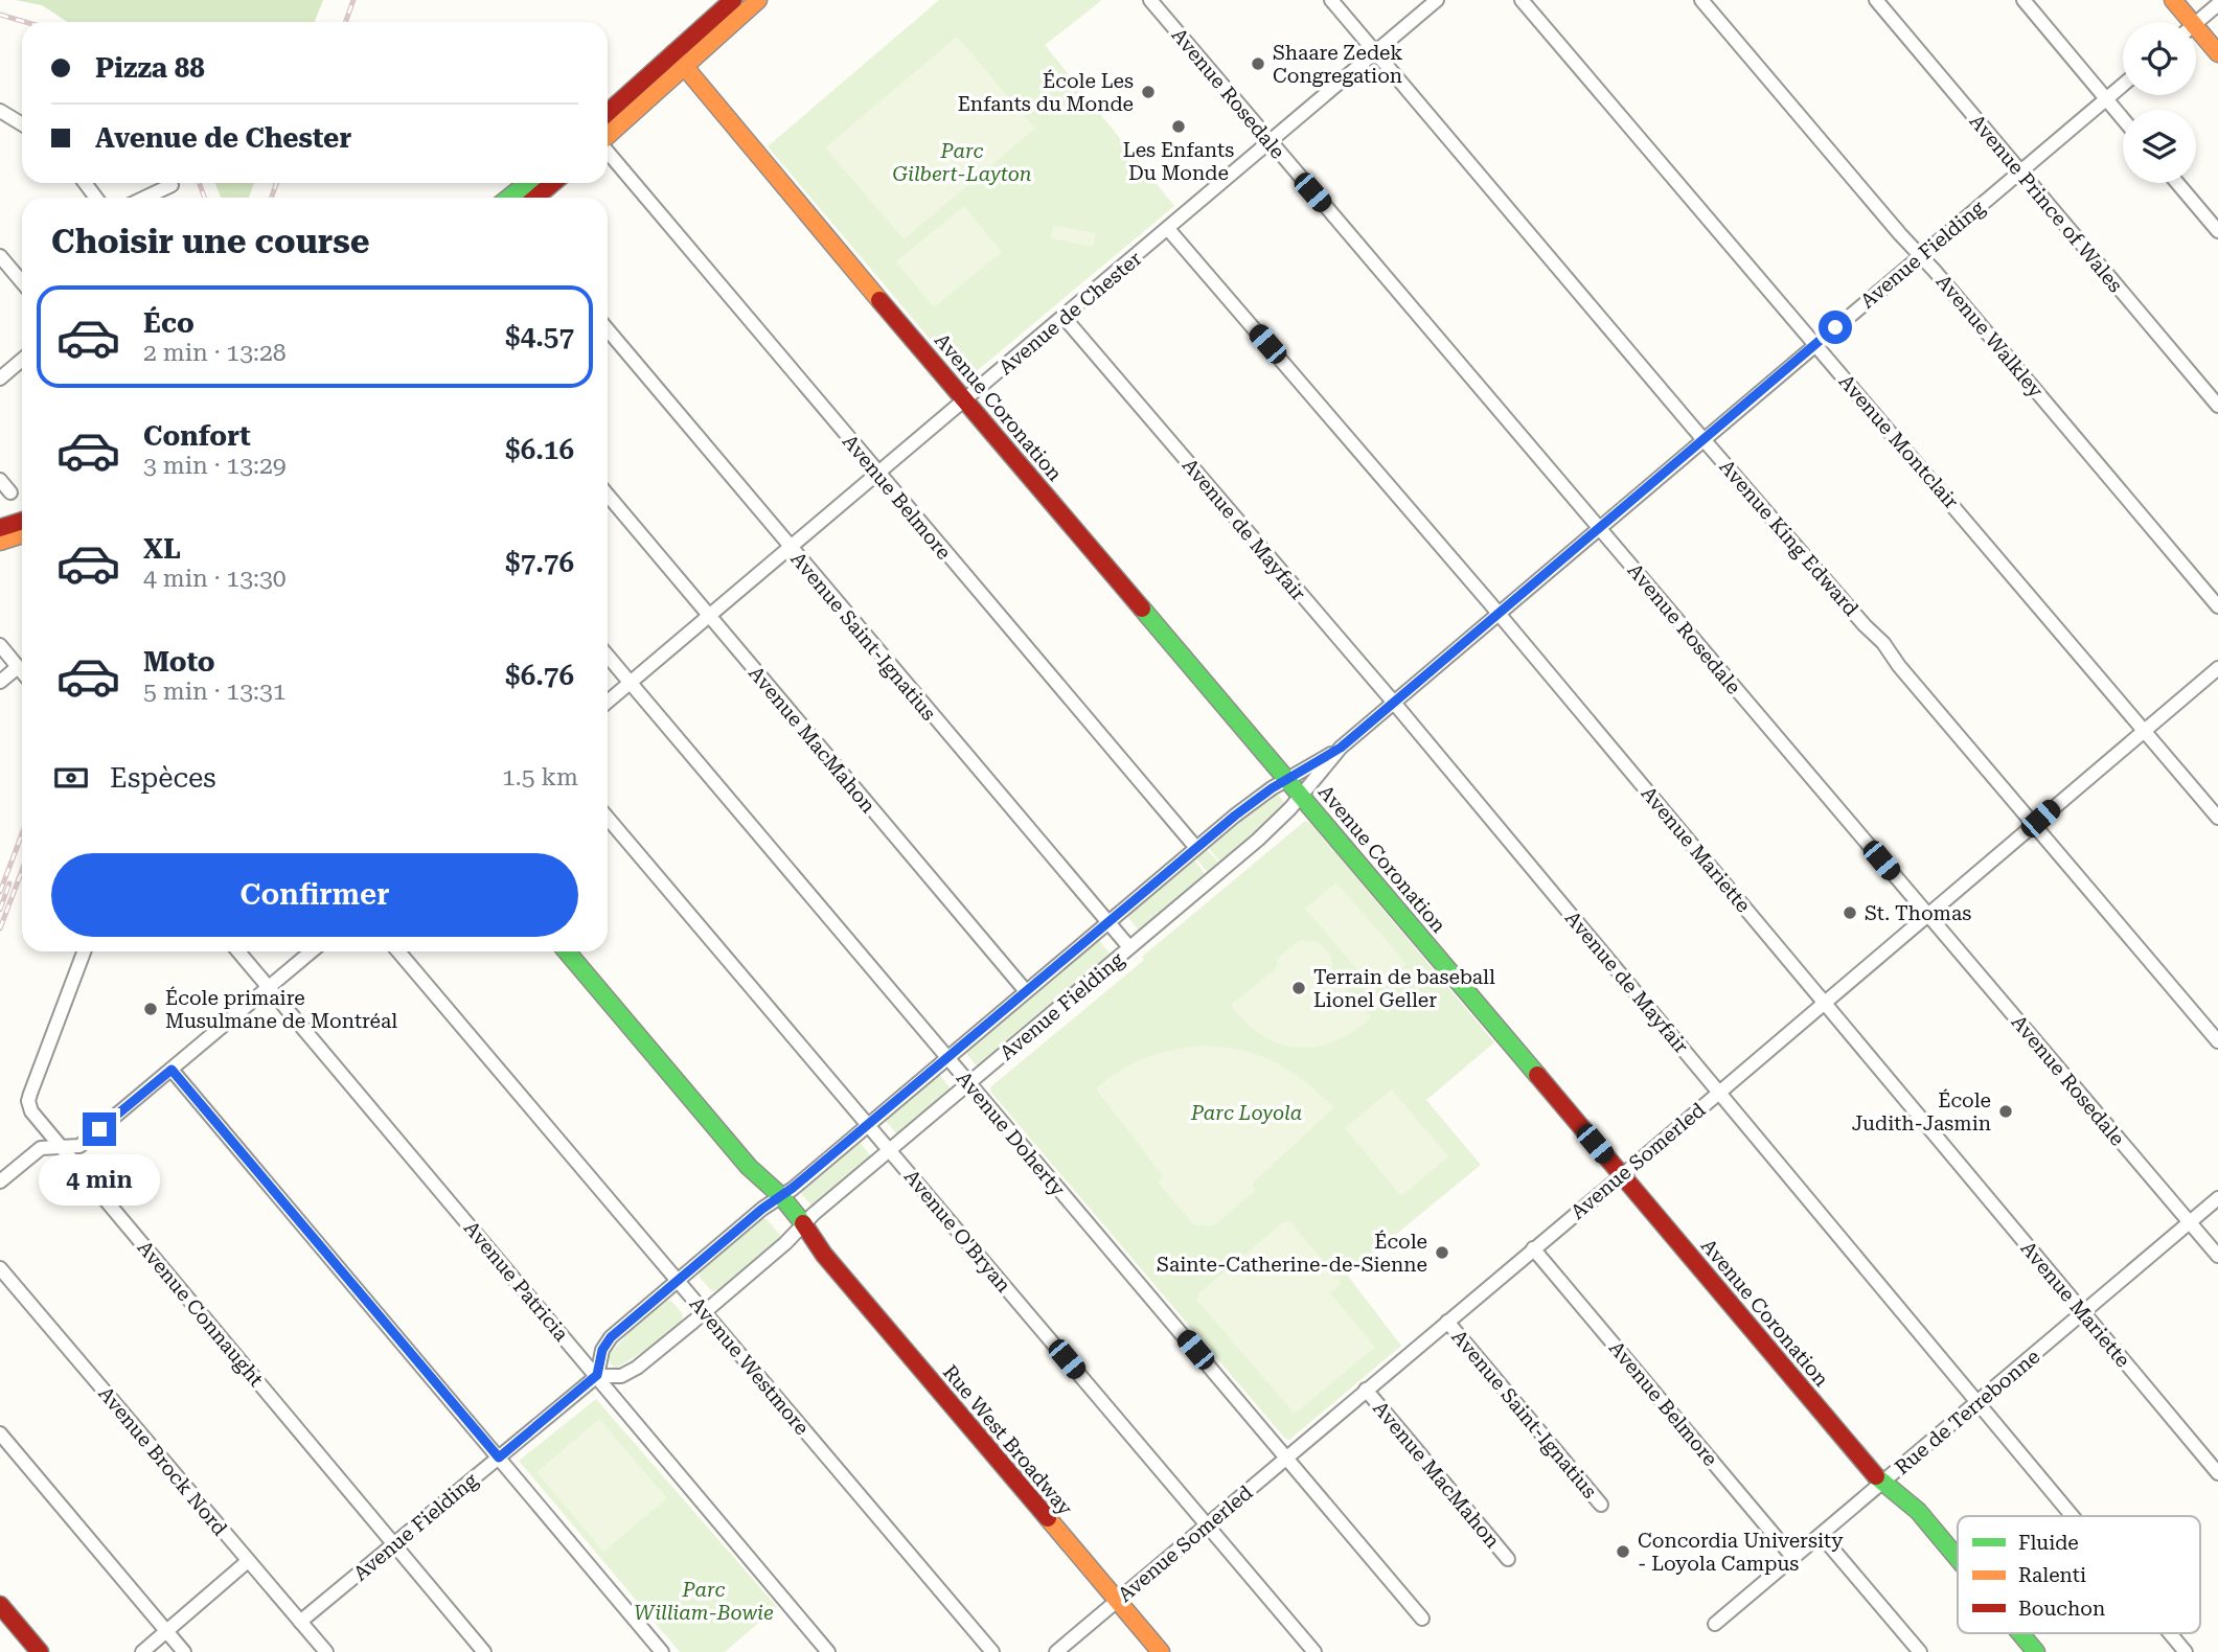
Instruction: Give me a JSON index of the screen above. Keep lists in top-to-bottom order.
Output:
{
  "streets": {
    "street": [
      "Avenue Rosedale",
      "Avenue Prince of Wales",
      "Avenue Fielding",
      "Avenue de Chester",
      "Avenue Walkley",
      "Avenue Coronation",
      "Avenue Montclair",
      "Avenue Belmore",
      "Avenue de Mayfair",
      "Avenue King Edward",
      "Avenue Saint-Ignatius",
      "Avenue MacMahon",
      "Avenue Mariette",
      "Avenue Doherty",
      "Avenue Somerled",
      "Avenue O'Bryan",
      "Avenue Patricia",
      "Avenue Connaught",
      "Avenue Westmore",
      "Rue de Terrebonne",
      "Rue West Broadway",
      "Avenue Brock Nord"
    ]
  },
  "crossings": [
    ["Avenue Rosedale", "Avenue Fielding"],
    ["Avenue Rosedale", "Avenue de Chester"],
    ["Avenue Rosedale", "Avenue Somerled"],
    ["Avenue Rosedale", "Rue de Terrebonne"],
    ["Avenue Prince of Wales", "Avenue Fielding"],
    ["Avenue Fielding", "Avenue Walkley"],
    ["Avenue Fielding", "Avenue Coronation"],
    ["Avenue Fielding", "Avenue Montclair"],
    ["Avenue Fielding", "Avenue Belmore"],
    ["Avenue Fielding", "Avenue de Mayfair"],
    ["Avenue Fielding", "Avenue King Edward"],
    ["Avenue Fielding", "Avenue Saint-Ignatius"],
    ["Avenue Fielding", "Avenue MacMahon"],
    ["Avenue Fielding", "Avenue Mariette"],
    ["Avenue Fielding", "Avenue Doherty"],
    ["Avenue Fielding", "Avenue O'Bryan"],
    ["Avenue Fielding", "Avenue Patricia"],
    ["Avenue Fielding", "Avenue Connaught"],
    ["Avenue Fielding", "Avenue Westmore"],
    ["Avenue Fielding", "Rue West Broadway"],
    ["Avenue Fielding", "Avenue Brock Nord"],
    ["Avenue de Chester", "Avenue Coronation"],
    ["Avenue de Chester", "Avenue Belmore"],
    ["Avenue de Chester", "Avenue de Mayfair"],
    ["Avenue de Chester", "Avenue King Edward"],
    ["Avenue de Chester", "Avenue Saint-Ignatius"],
    ["Avenue de Chester", "Avenue MacMahon"],
    ["Avenue de Chester", "Avenue Mariette"],
    ["Avenue de Chester", "Avenue Doherty"],
    ["Avenue Coronation", "Avenue Somerled"],
    ["Avenue Coronation", "Rue de Terrebonne"],
    ["Avenue Montclair", "Avenue Somerled"],
    ["Avenue Belmore", "Avenue Somerled"],
    ["Avenue Belmore", "Rue de Terrebonne"],
    ["Avenue de Mayfair", "Avenue Somerled"],
    ["Avenue de Mayfair", "Rue de Terrebonne"],
    ["Avenue King Edward", "Avenue Somerled"],
    ["Avenue Saint-Ignatius", "Avenue Somerled"],
    ["Avenue MacMahon", "Avenue Somerled"],
    ["Avenue Mariette", "Avenue Somerled"],
    ["Avenue Mariette", "Rue de Terrebonne"],
    ["Avenue Doherty", "Avenue Somerled"],
    ["Avenue Somerled", "Avenue O'Bryan"],
    ["Avenue Somerled", "Rue West Broadway"]
  ],
  "parks": ["Parc Gilbert-Layton", "Parc Loyola", "Parc William-Bowie"],
  "places": [
    "Shaare Zedek Congregation",
    "École Les Enfants du Monde",
    "Les Enfants Du Monde",
    "St. Thomas",
    "Terrain de baseball Lionel Geller",
    "École primaire Musulmane de Montréal",
    "École Judith-Jasmin",
    "École Sainte-Catherine-de-Sienne",
    "Concordia University - Loyola Campus"
  ],
  "legend": ["Fluide", "Ralenti", "Bouchon"],
  "page": {
    "banner": ["Pizza 88", "Avenue de Chester"],
    "heading": "Choisir une course",
    "list": [
      {
        "name": "Éco",
        "note": "2 min · 13:28",
        "value": "$4.57"
      },
      {
        "name": "Confort",
        "note": "3 min · 13:29",
        "value": "$6.16"
      },
      {
        "name": "XL",
        "note": "4 min · 13:30",
        "value": "$7.76"
      },
      {
        "name": "Moto",
        "note": "5 min · 13:31",
        "value": "$6.76"
      }
    ],
    "pay": ["Espèces", "1.5 km"],
    "buttons": "Confirmer",
    "bubble": "4 min"
  }
}
